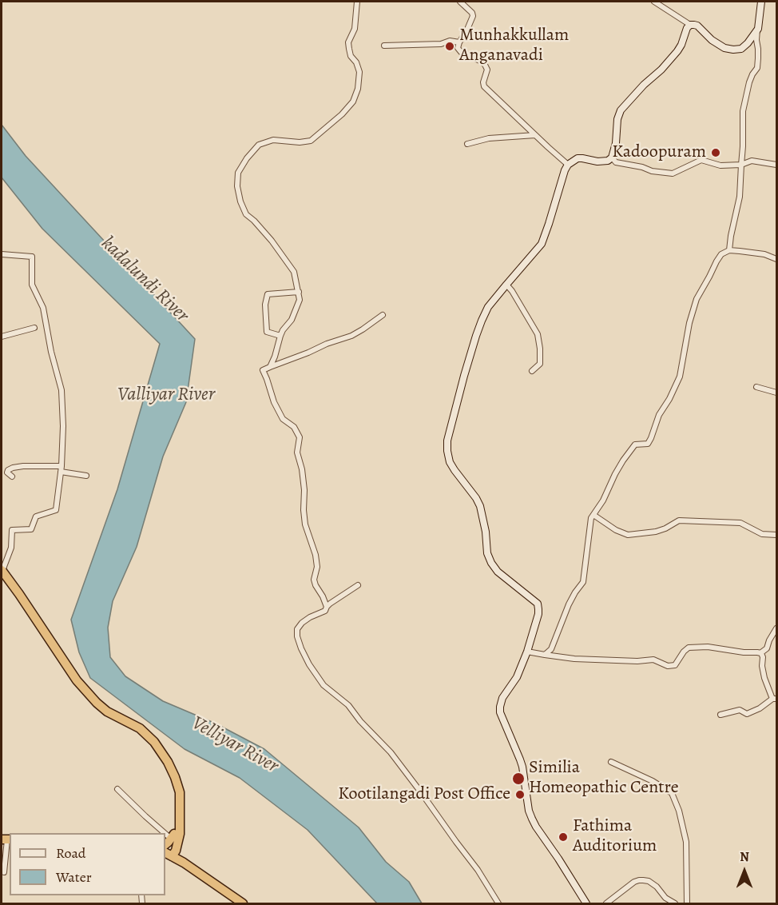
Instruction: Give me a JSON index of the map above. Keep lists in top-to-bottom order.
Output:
{
  "water": ["kadalundi River", "Valliyar River", "Velliyar River"],
  "places": [
    "Munhakkullam Anganavadi",
    "Kadoopuram",
    "Similia Homeopathic Centre",
    "Kootilangadi Post Office",
    "Fathima Auditorium"
  ],
  "legend": ["Road", "Water"],
  "north": "top"
}
